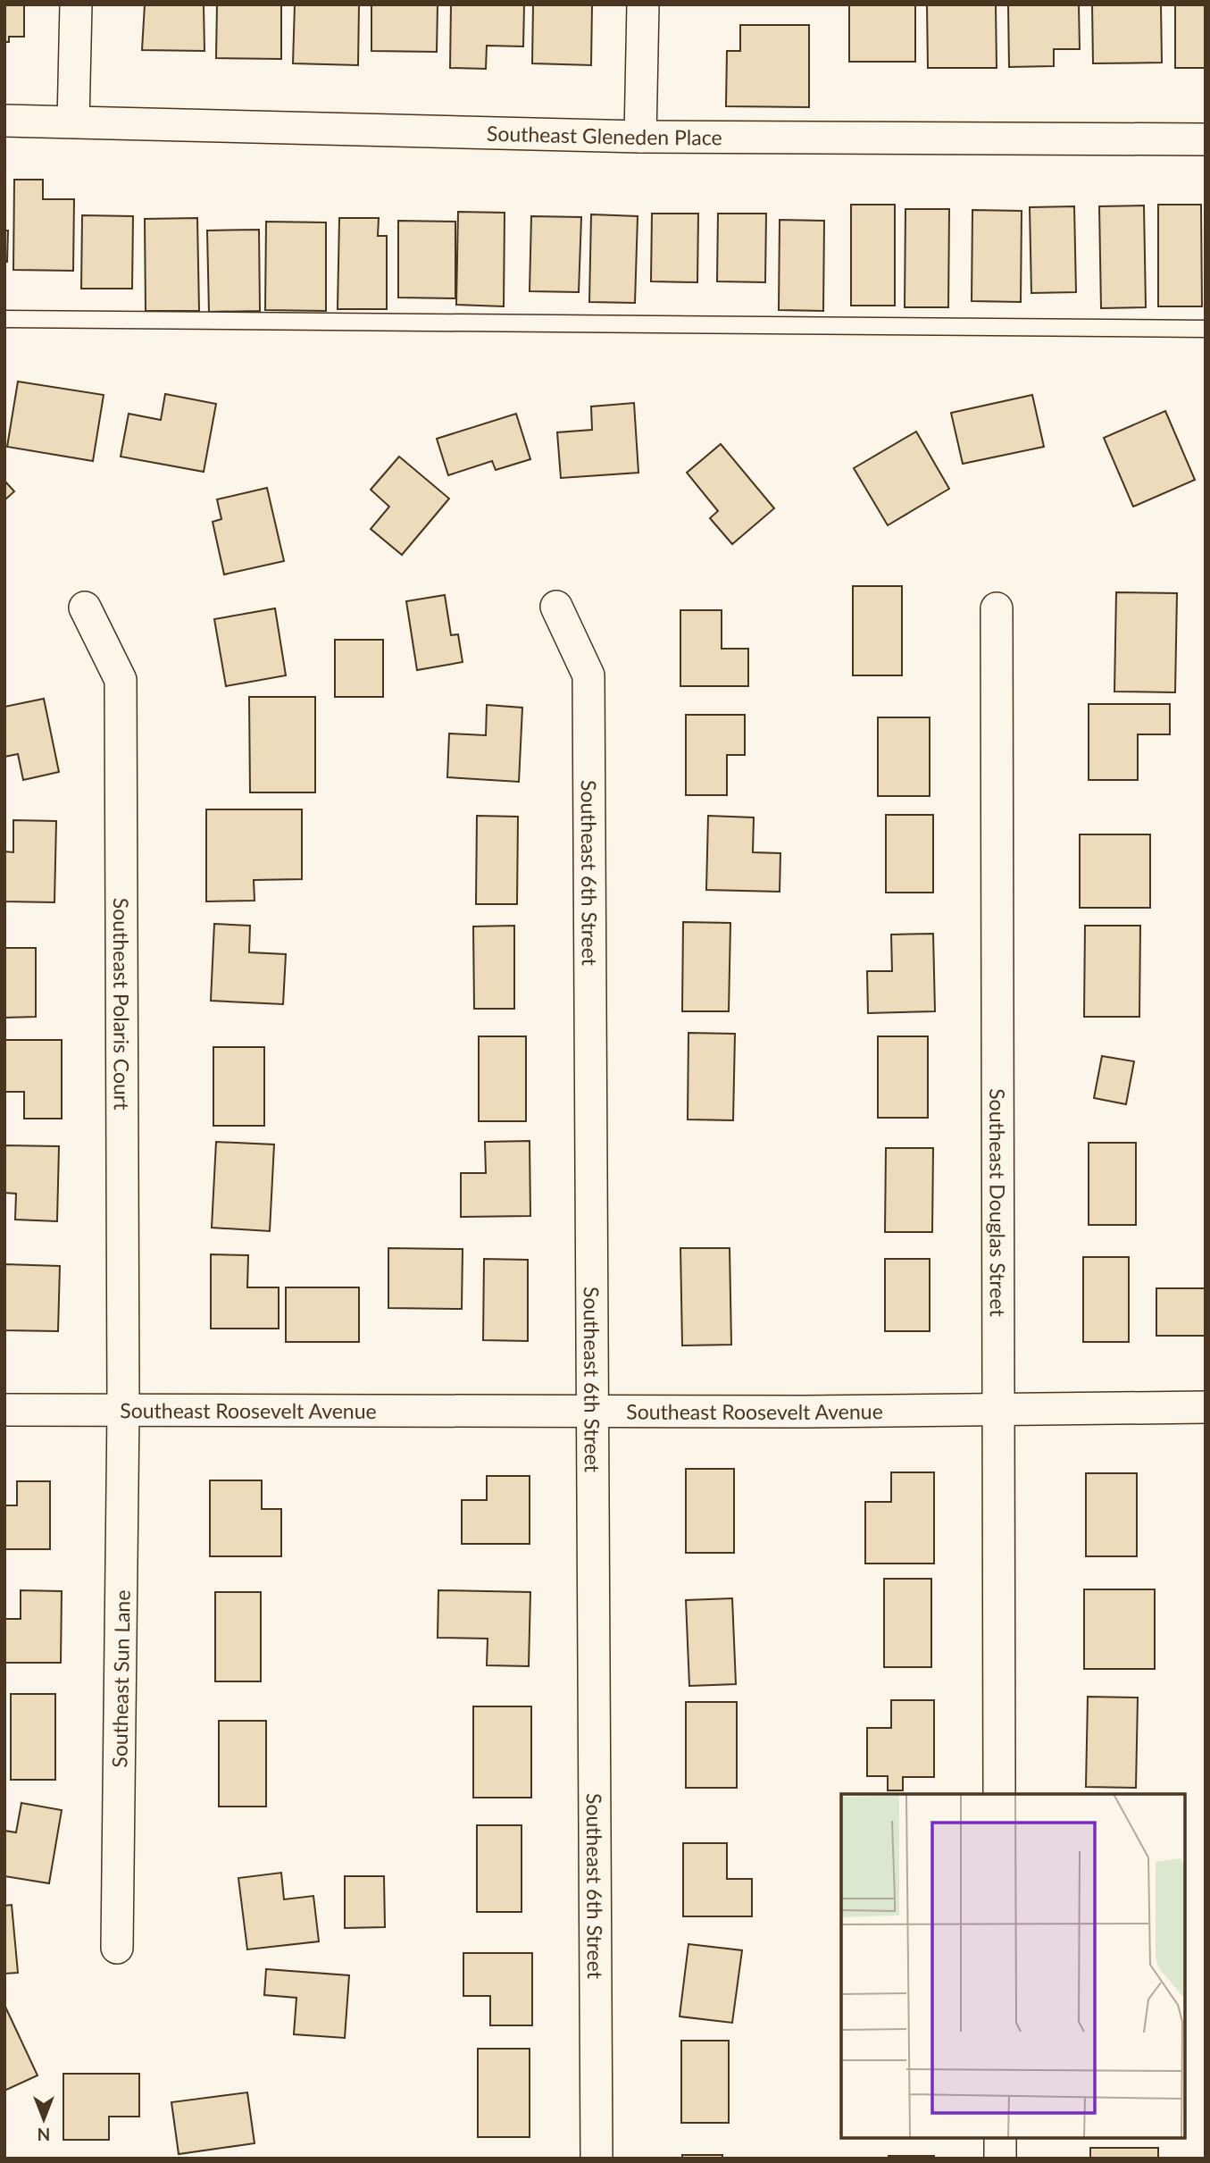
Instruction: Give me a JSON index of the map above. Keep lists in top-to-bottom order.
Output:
{
  "streets": {
    "street": [
      "Southeast Gleneden Place",
      "Southeast 6th Street",
      "Southeast Polaris Court",
      "Southeast Douglas Street",
      "Southeast Roosevelt Avenue",
      "Southeast Sun Lane"
    ]
  },
  "crossings": [
    ["Southeast 6th Street", "Southeast Roosevelt Avenue"],
    ["Southeast Polaris Court", "Southeast Roosevelt Avenue"],
    ["Southeast Polaris Court", "Southeast Sun Lane"],
    ["Southeast Douglas Street", "Southeast Roosevelt Avenue"],
    ["Southeast Roosevelt Avenue", "Southeast Sun Lane"]
  ],
  "north": "bottom"
}
